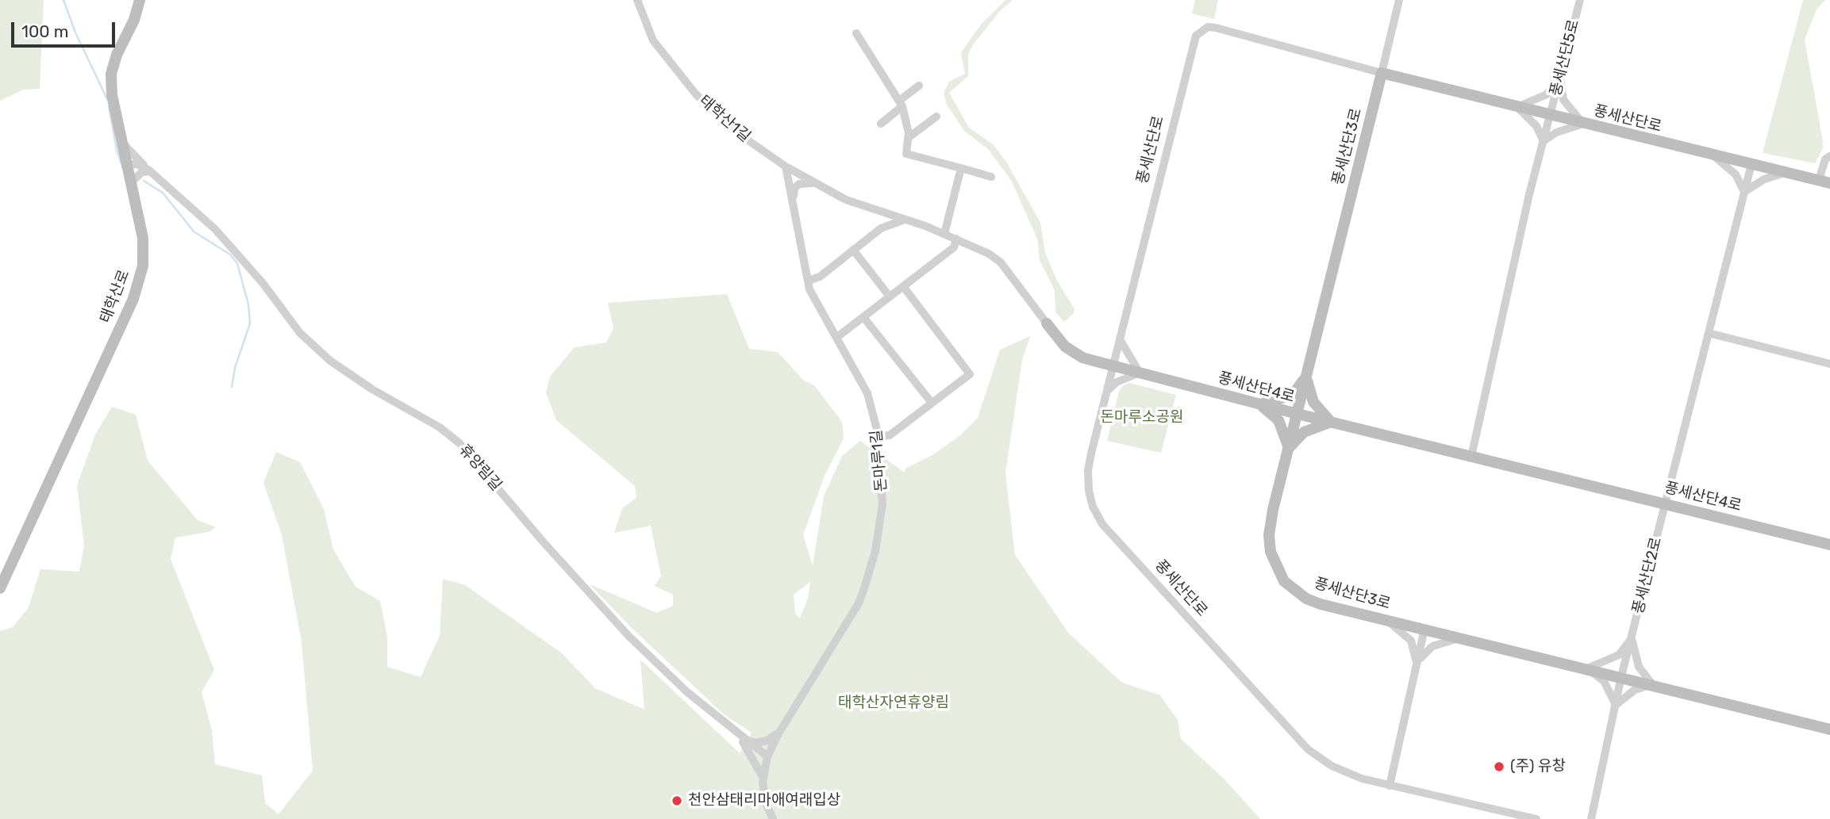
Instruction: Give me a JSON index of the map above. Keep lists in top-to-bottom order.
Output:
{
  "streets": {
    "street": [
      "풍세산단5로",
      "태학산1길",
      "풍세산단로",
      "풍세산단3로",
      "태학산로",
      "풍세산단4로",
      "돈마루1길",
      "휴양림길",
      "풍세산단2로"
    ]
  },
  "crossings": [
    ["풍세산단5로", "풍세산단로"],
    ["태학산1길", "돈마루1길"],
    ["풍세산단로", "풍세산단3로"],
    ["풍세산단로", "풍세산단4로"],
    ["풍세산단로", "풍세산단2로"],
    ["풍세산단3로", "풍세산단4로"],
    ["풍세산단3로", "풍세산단2로"],
    ["태학산로", "휴양림길"],
    ["풍세산단4로", "풍세산단2로"],
    ["돈마루1길", "휴양림길"]
  ],
  "parks": ["돈마루소공원", "태학산자연휴양림"],
  "places": ["(주) 유창", "천안삼태리마애여래입상"],
  "scale_bar": "100 m"
}
